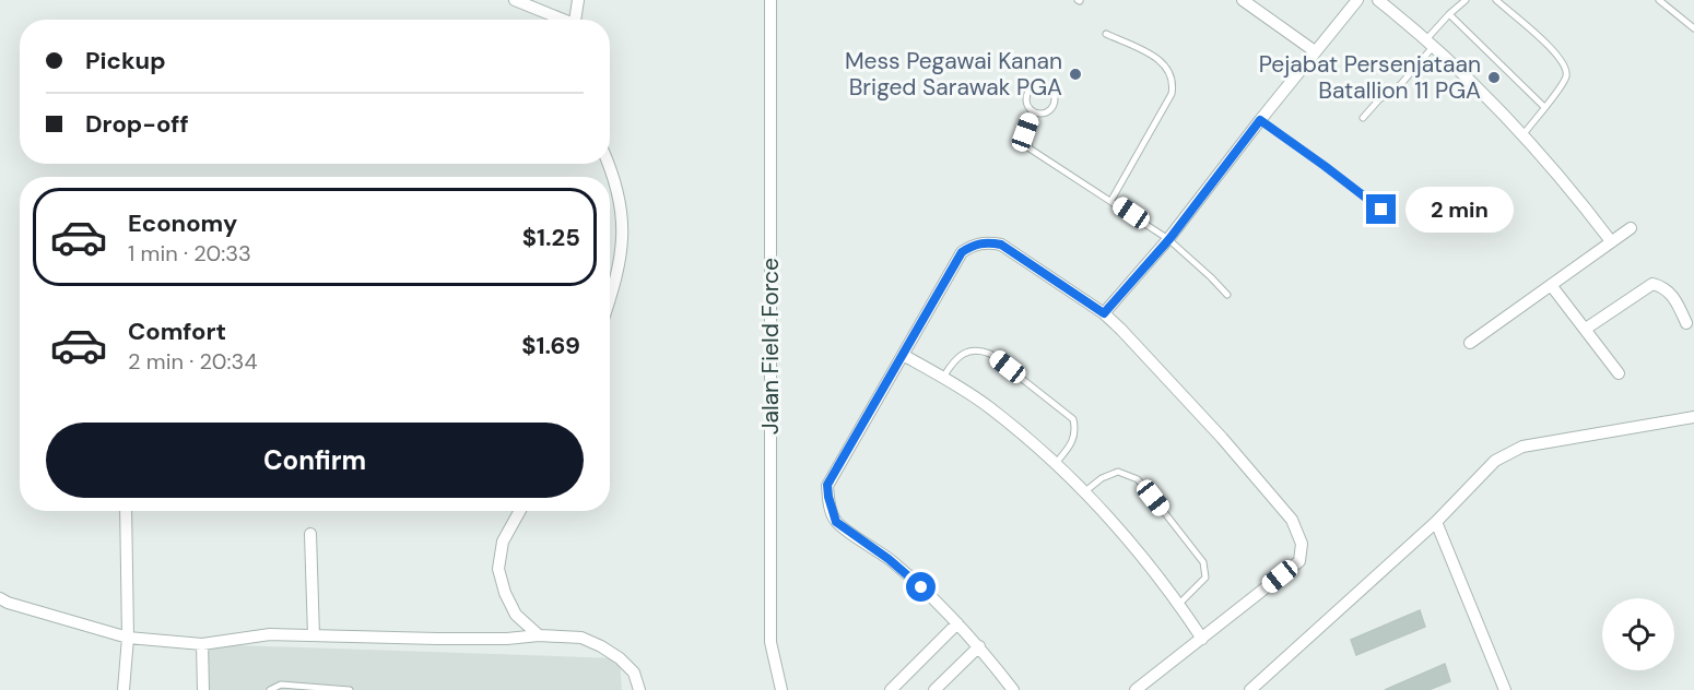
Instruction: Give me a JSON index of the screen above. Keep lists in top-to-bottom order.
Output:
{
  "streets": {
    "street": ["Jalan Field Force"]
  },
  "places": ["Mess Pegawai Kanan Briged Sarawak PGA", "Pejabat Persenjataan Batallion 11 PGA"],
  "page": {
    "banner": ["Pickup", "Drop-off"],
    "bubble": "2 min",
    "list": [
      {
        "name": "Economy",
        "note": "1 min · 20:33",
        "value": "$1.25"
      },
      {
        "name": "Comfort",
        "note": "2 min · 20:34",
        "value": "$1.69"
      }
    ],
    "buttons": "Confirm"
  }
}
